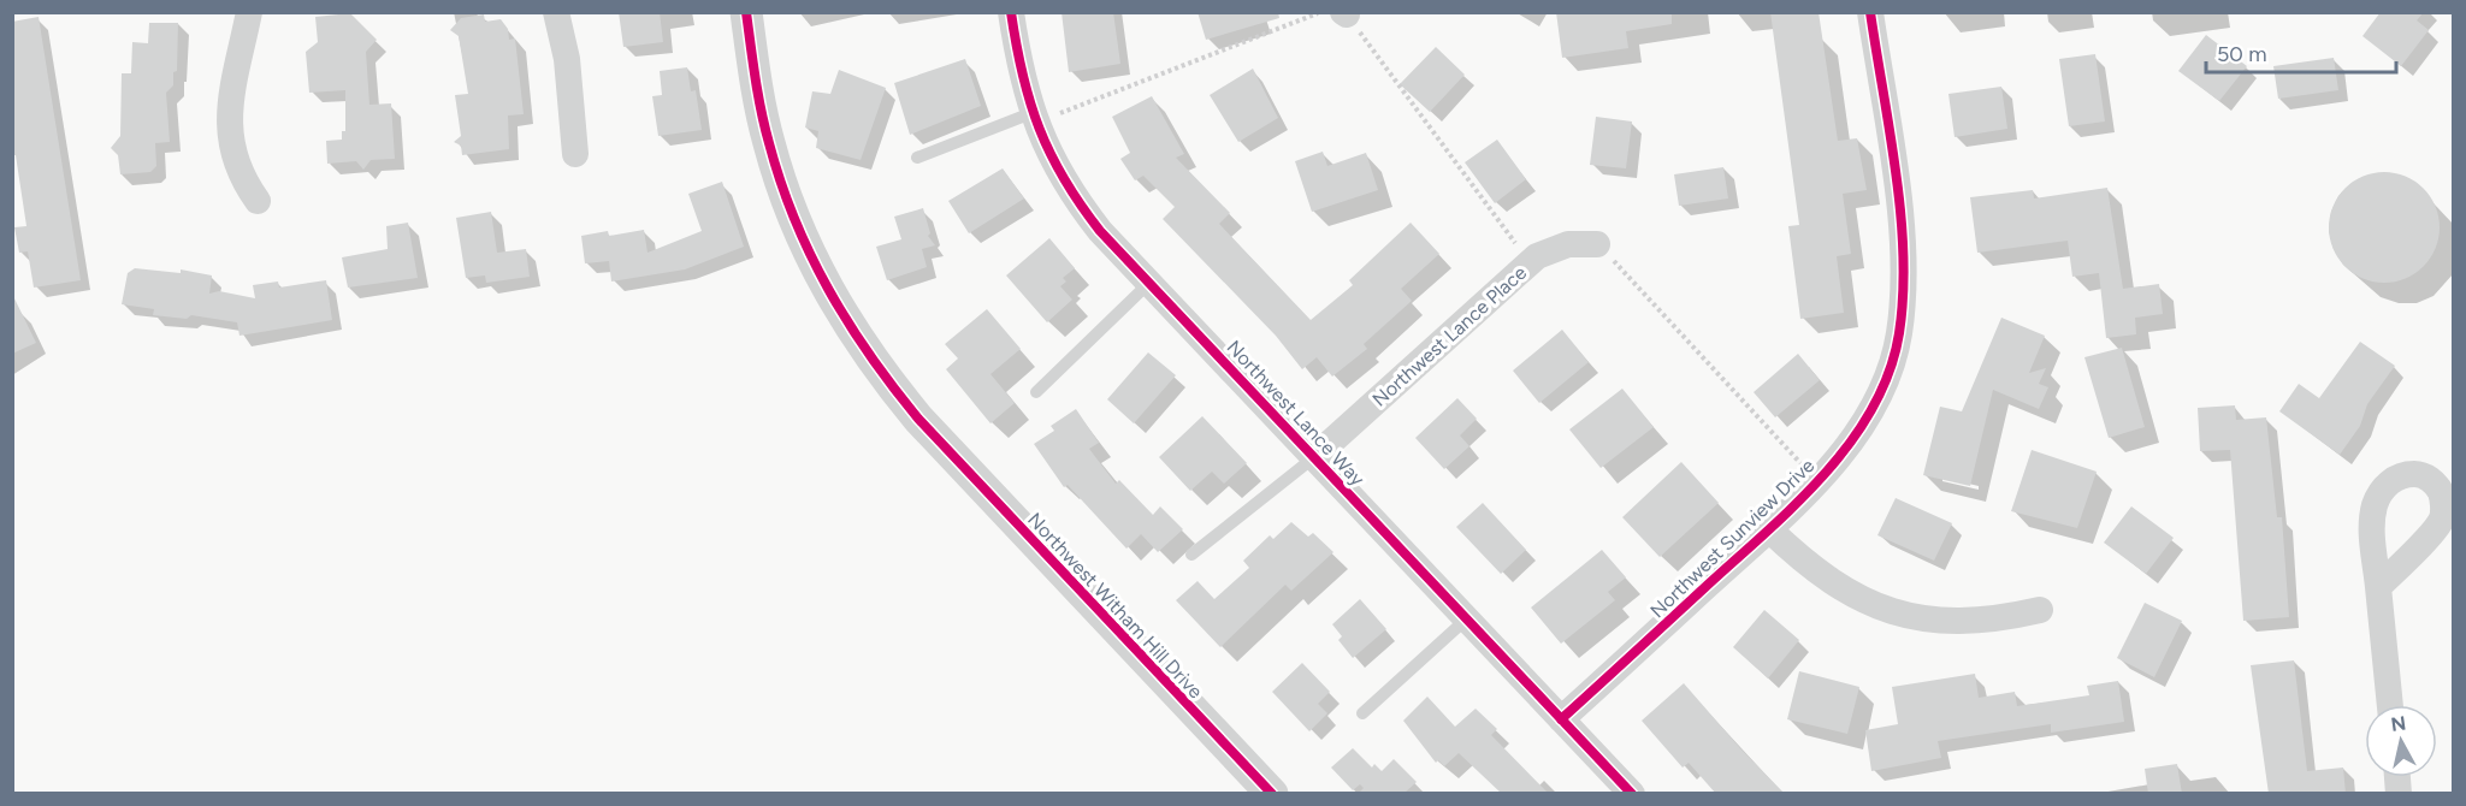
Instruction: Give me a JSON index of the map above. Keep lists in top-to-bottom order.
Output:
{
  "streets": {
    "street": [
      "Northwest Lance Place",
      "Northwest Lance Way",
      "Northwest Sunview Drive",
      "Northwest Witham Hill Drive"
    ]
  },
  "crossings": [
    ["Northwest Lance Place", "Northwest Lance Way"],
    ["Northwest Lance Way", "Northwest Sunview Drive"]
  ],
  "scale_bar": "50 m",
  "north": "top"
}
